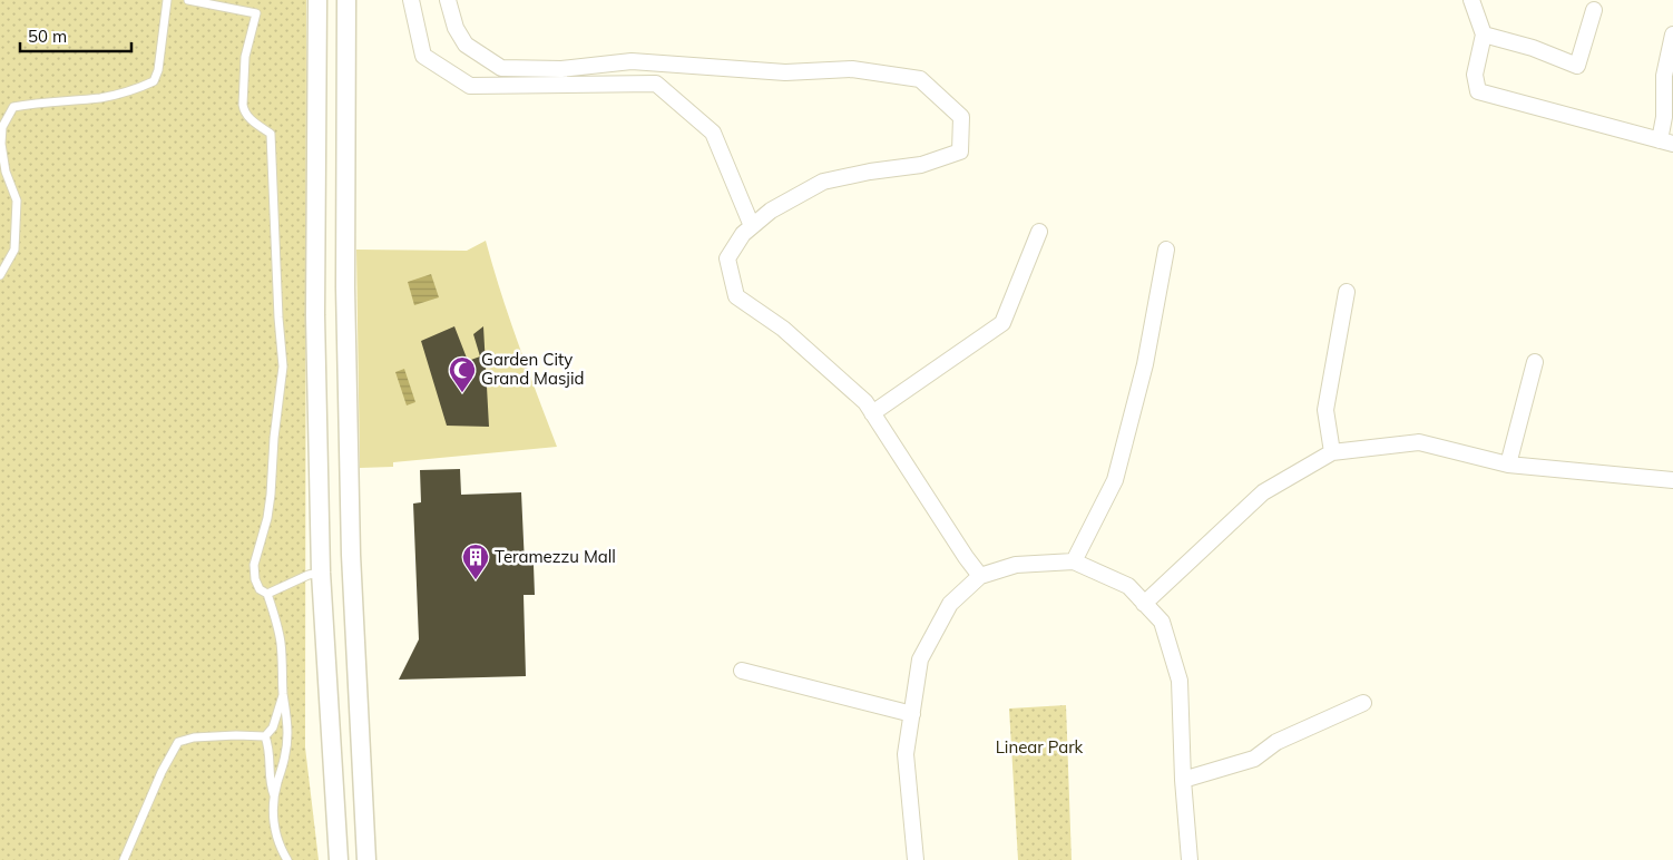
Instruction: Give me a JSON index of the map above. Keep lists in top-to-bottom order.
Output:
{
  "parks": ["Linear Park"],
  "places": {
    "mosque": ["Garden City Grand Masjid"],
    "building": ["Teramezzu Mall"]
  },
  "scale_bar": "50 m"
}
